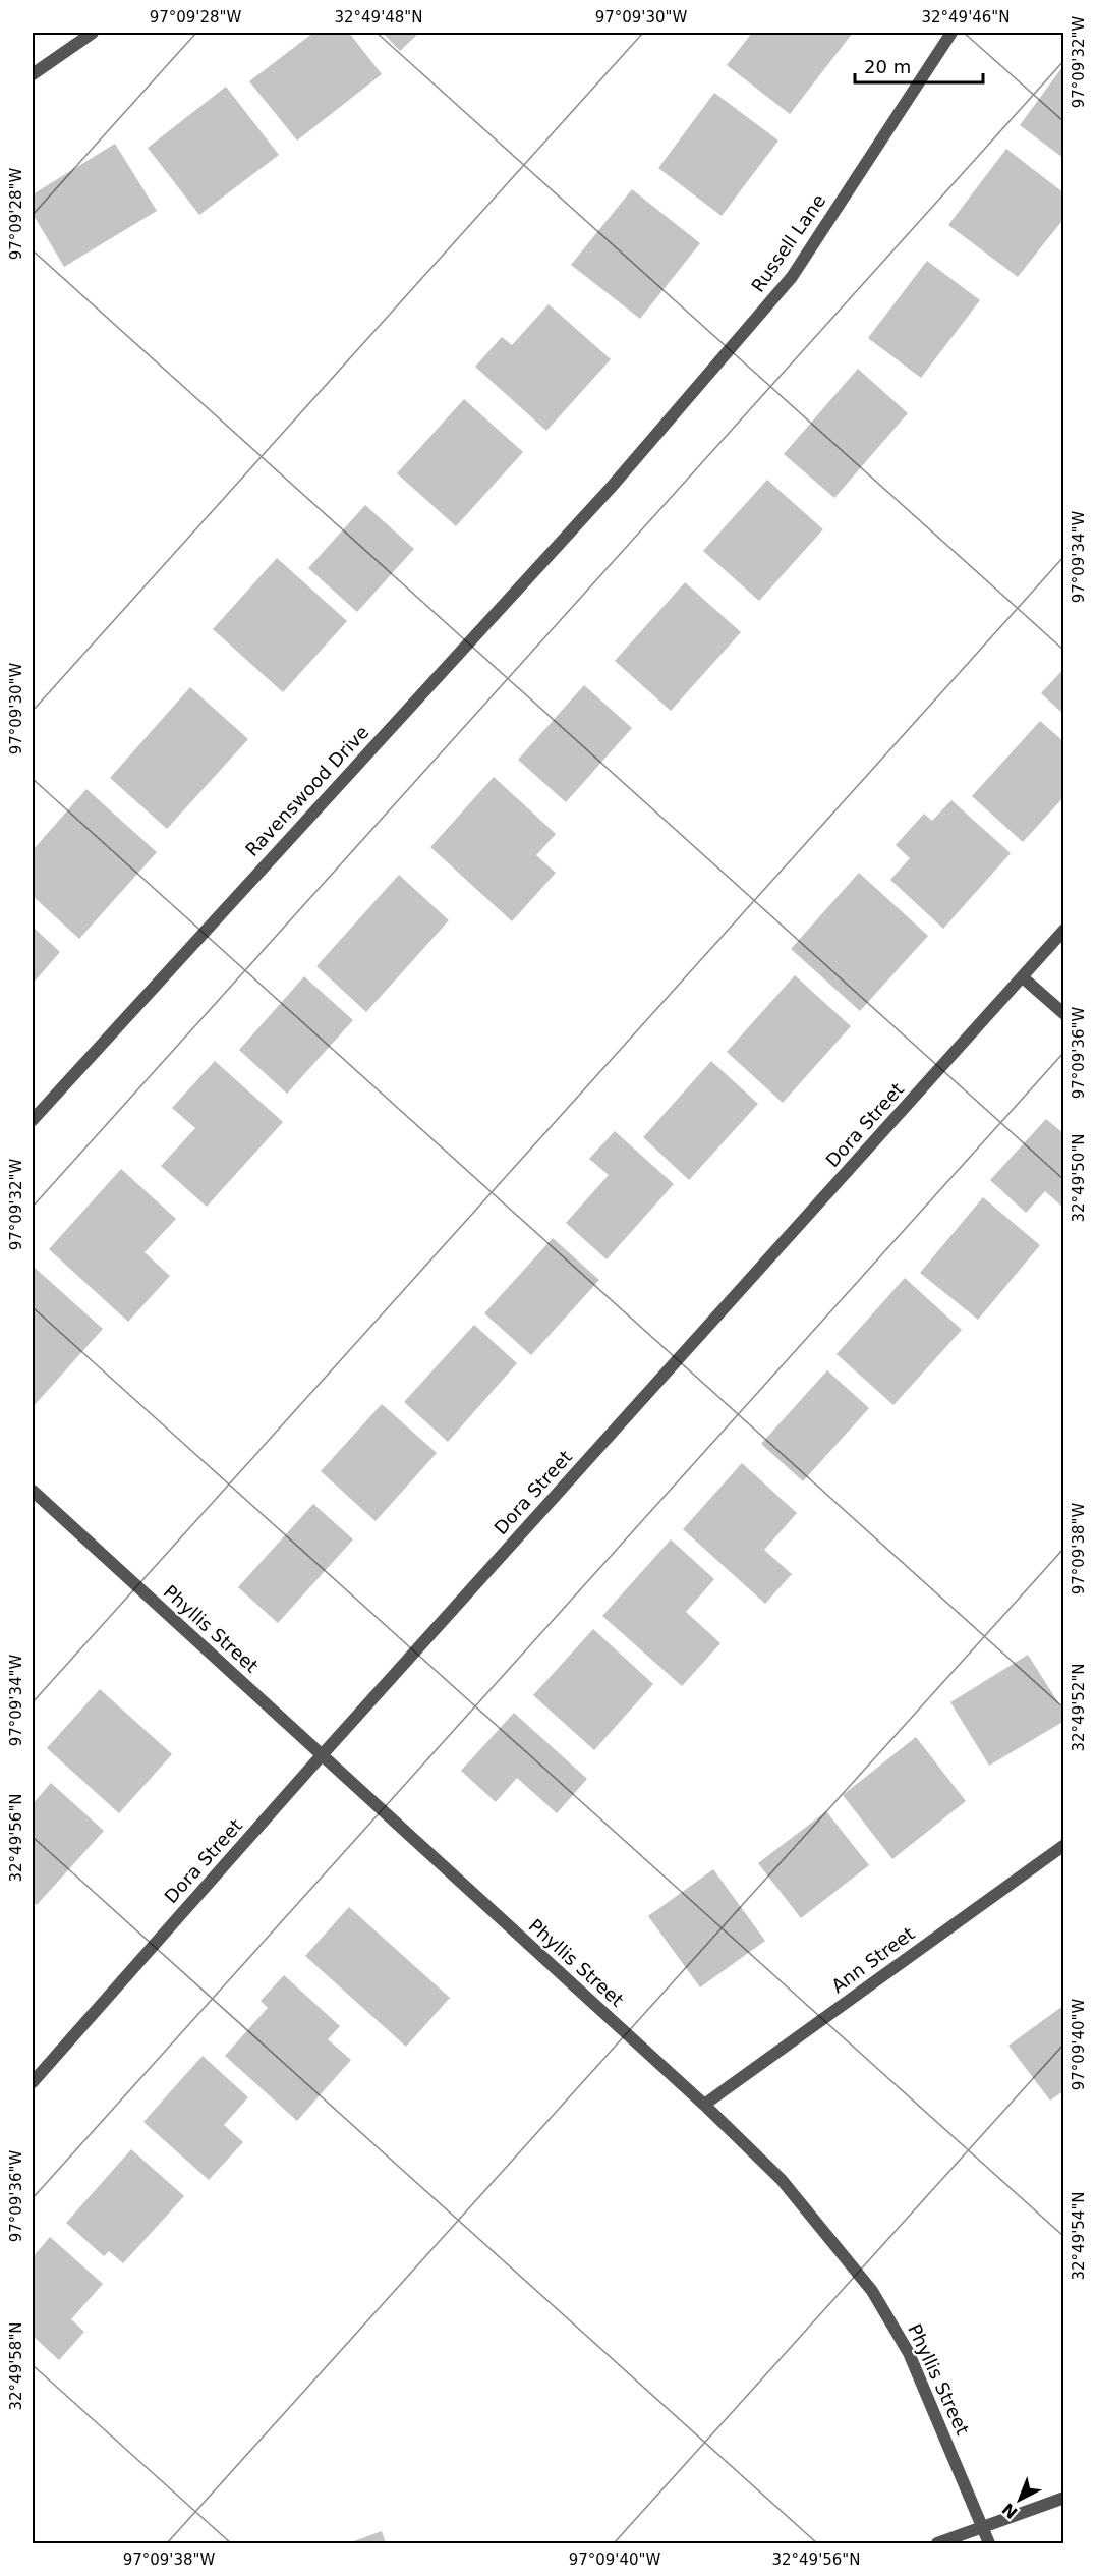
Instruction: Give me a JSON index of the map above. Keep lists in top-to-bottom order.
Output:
{
  "streets": {
    "street": [
      "Russell Lane",
      "Ravenswood Drive",
      "Dora Street",
      "Phyllis Street",
      "Ann Street"
    ]
  },
  "crossings": [
    ["Russell Lane", "Ravenswood Drive"],
    ["Dora Street", "Phyllis Street"],
    ["Phyllis Street", "Ann Street"]
  ],
  "scale_bar": "20 m",
  "north": "bottom left",
  "coordinates": [
    "97°09'28\"W",
    "32°49'48\"N",
    "97°09'30\"W",
    "32°49'46\"N",
    "97°09'32\"W",
    "97°09'34\"W",
    "97°09'36\"W",
    "32°49'50\"N",
    "97°09'38\"W",
    "32°49'52\"N",
    "32°49'56\"N",
    "97°09'40\"W",
    "32°49'54\"N",
    "32°49'58\"N"
  ]
}
